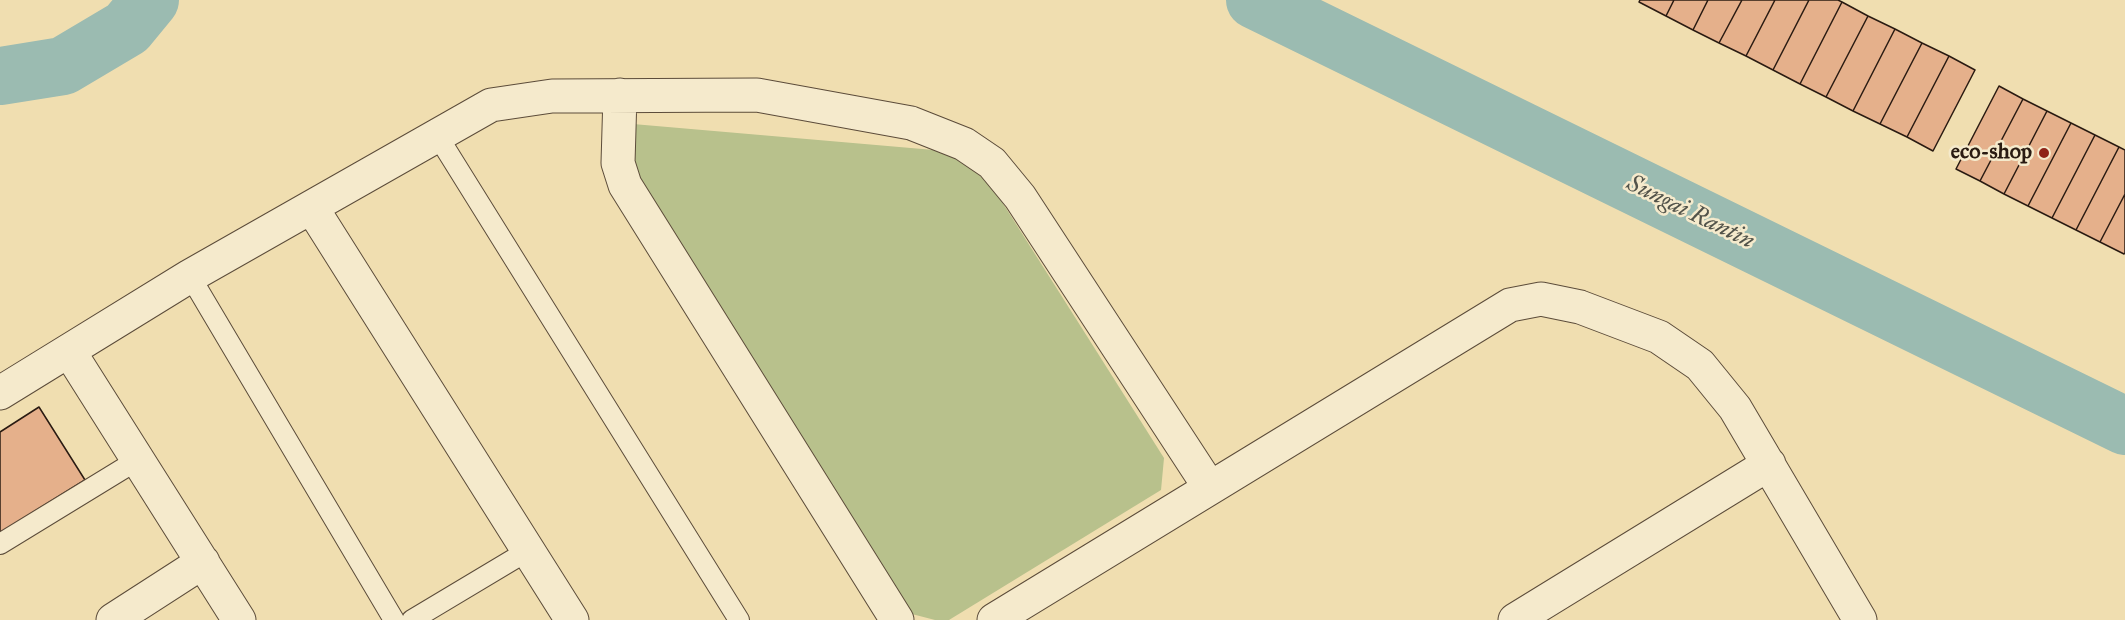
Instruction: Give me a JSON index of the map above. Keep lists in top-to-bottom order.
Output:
{
  "water": ["Sungai Rantin"],
  "places": ["eco-shop"]
}
